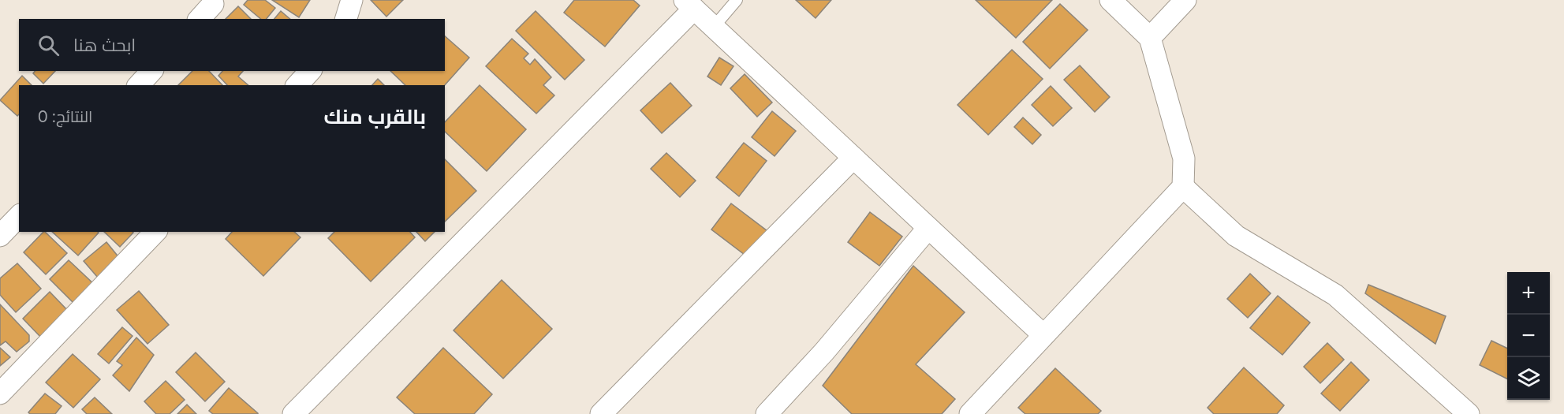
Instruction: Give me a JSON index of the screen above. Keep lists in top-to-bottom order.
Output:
{
  "page": {
    "search": "ابحث هنا",
    "heading": ["بالقرب منك", "النتائج: 0"],
    "map_buttons": ["+", "−"]
  }
}
